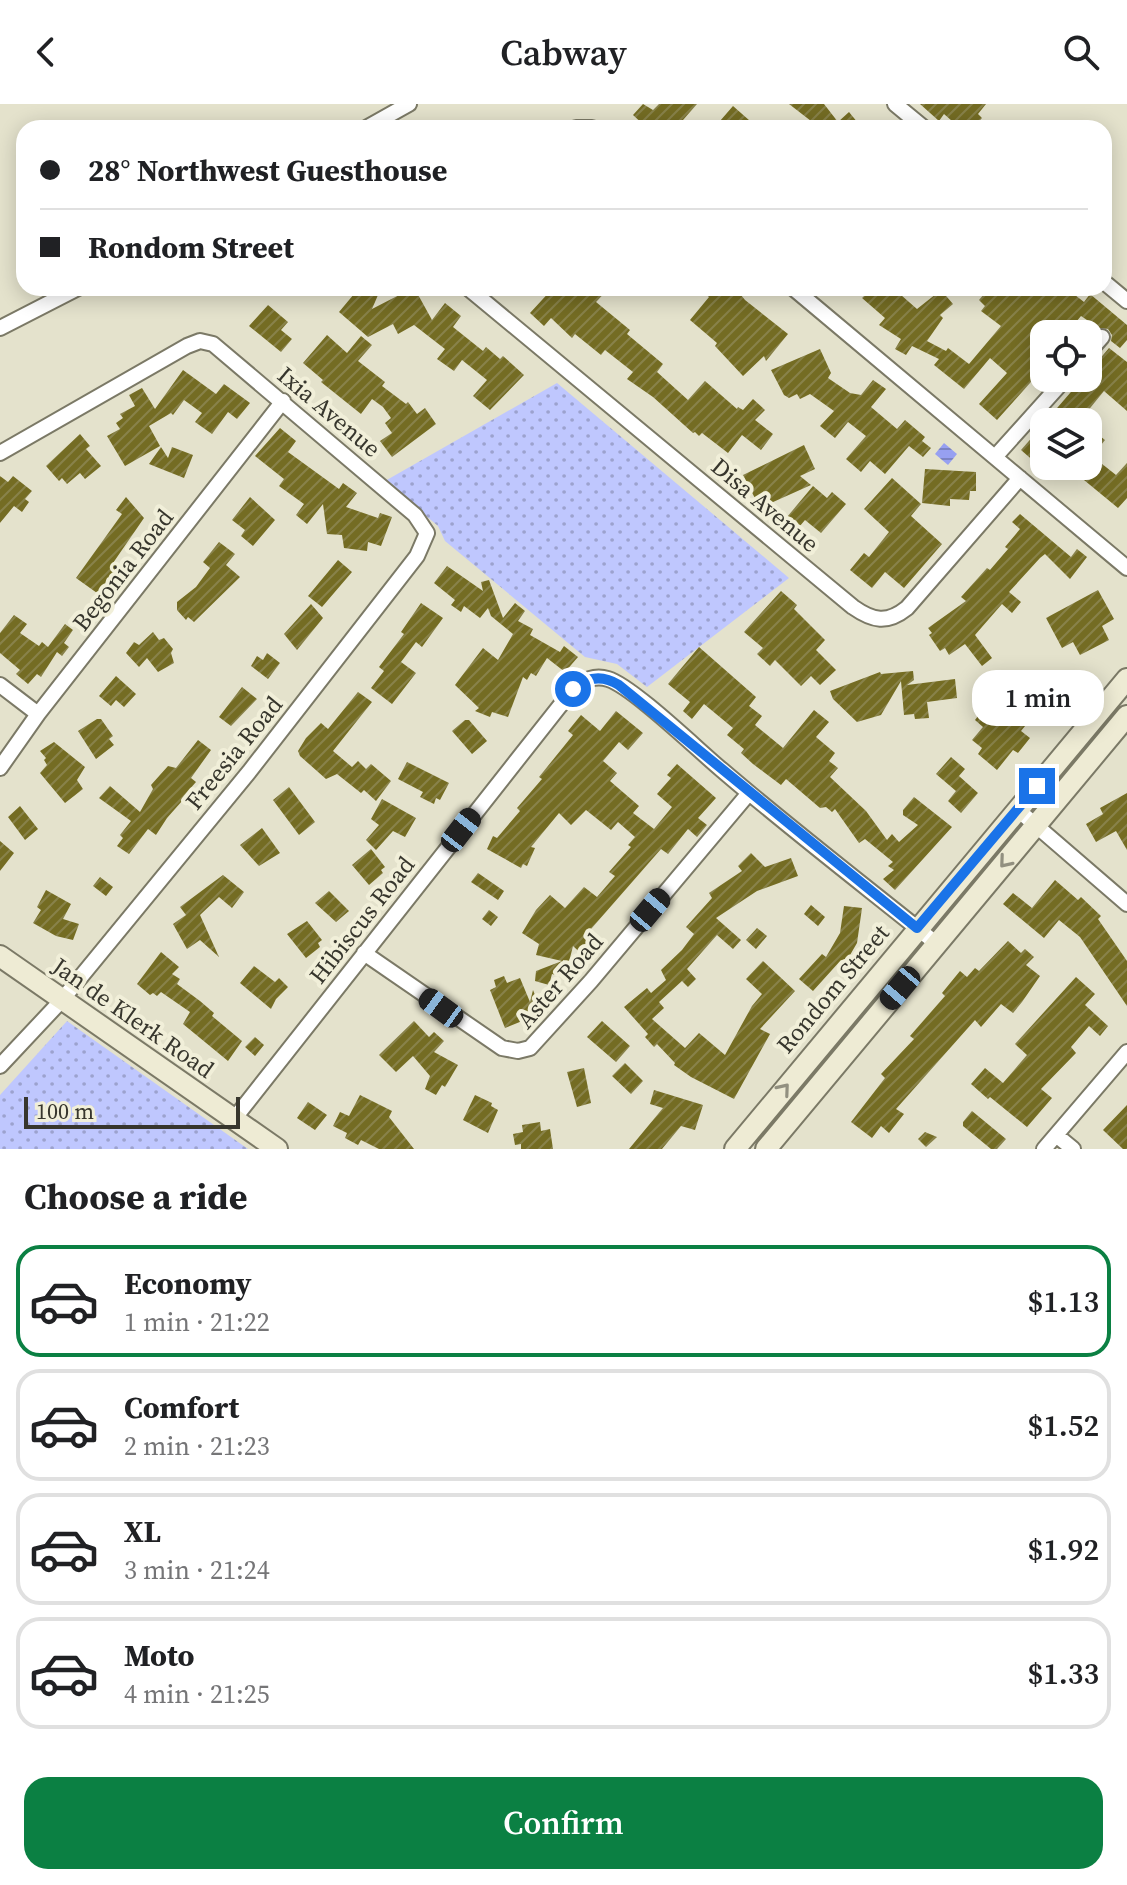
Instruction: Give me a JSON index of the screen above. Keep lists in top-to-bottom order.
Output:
{
  "streets": {
    "street": [
      "Ixia Avenue",
      "Disa Avenue",
      "Begonia Road",
      "Freesia Road",
      "Hibiscus Road",
      "Aster Road",
      "Rondom Street",
      "Jan de Klerk Road"
    ]
  },
  "crossings": [
    ["Ixia Avenue", "Begonia Road"],
    ["Ixia Avenue", "Freesia Road"],
    ["Freesia Road", "Jan de Klerk Road"],
    ["Hibiscus Road", "Aster Road"],
    ["Hibiscus Road", "Jan de Klerk Road"]
  ],
  "scale_bar": "100 m",
  "page": {
    "header": "Cabway",
    "banner": ["28° Northwest Guesthouse", "Rondom Street"],
    "bubble": "1 min",
    "scale": "100 m",
    "heading": "Choose a ride",
    "list": [
      {
        "name": "Economy",
        "note": "1 min · 21:22",
        "value": "$1.13"
      },
      {
        "name": "Comfort",
        "note": "2 min · 21:23",
        "value": "$1.52"
      },
      {
        "name": "XL",
        "note": "3 min · 21:24",
        "value": "$1.92"
      },
      {
        "name": "Moto",
        "note": "4 min · 21:25",
        "value": "$1.33"
      }
    ],
    "buttons": "Confirm"
  }
}
